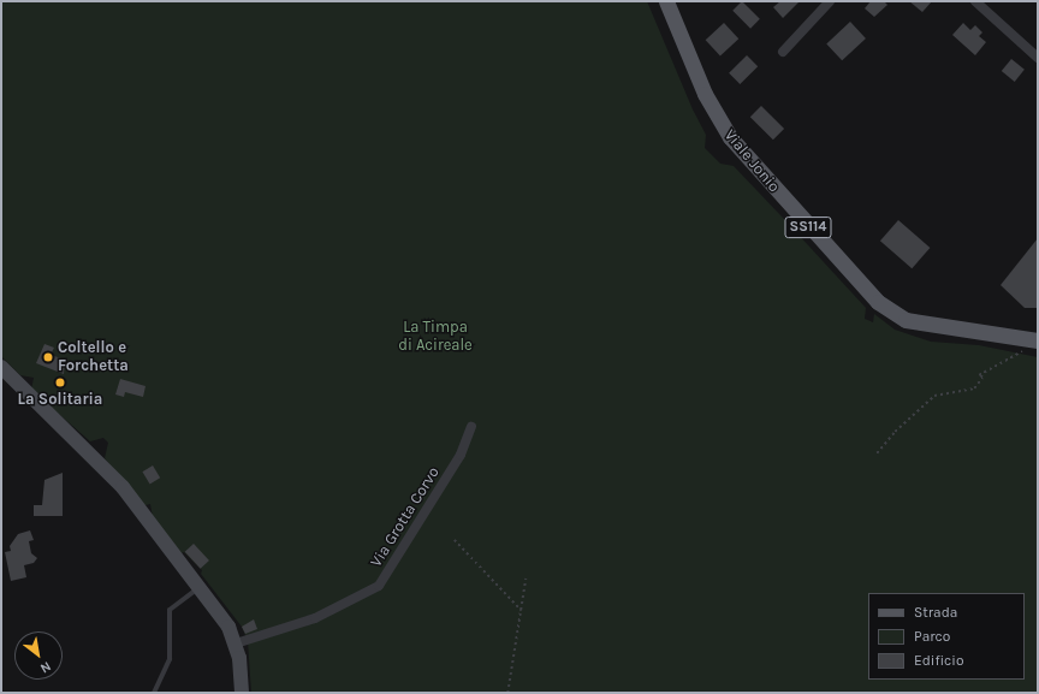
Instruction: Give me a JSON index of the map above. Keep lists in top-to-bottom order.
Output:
{
  "streets": {
    "main road": ["Viale Jonio", "SS114"],
    "street": ["Via Grotta Corvo"]
  },
  "parks": ["La Timpa di Acireale"],
  "places": ["Coltello e Forchetta", "La Solitaria"],
  "legend": ["Strada", "Parco", "Edificio"],
  "north": "bottom right"
}
